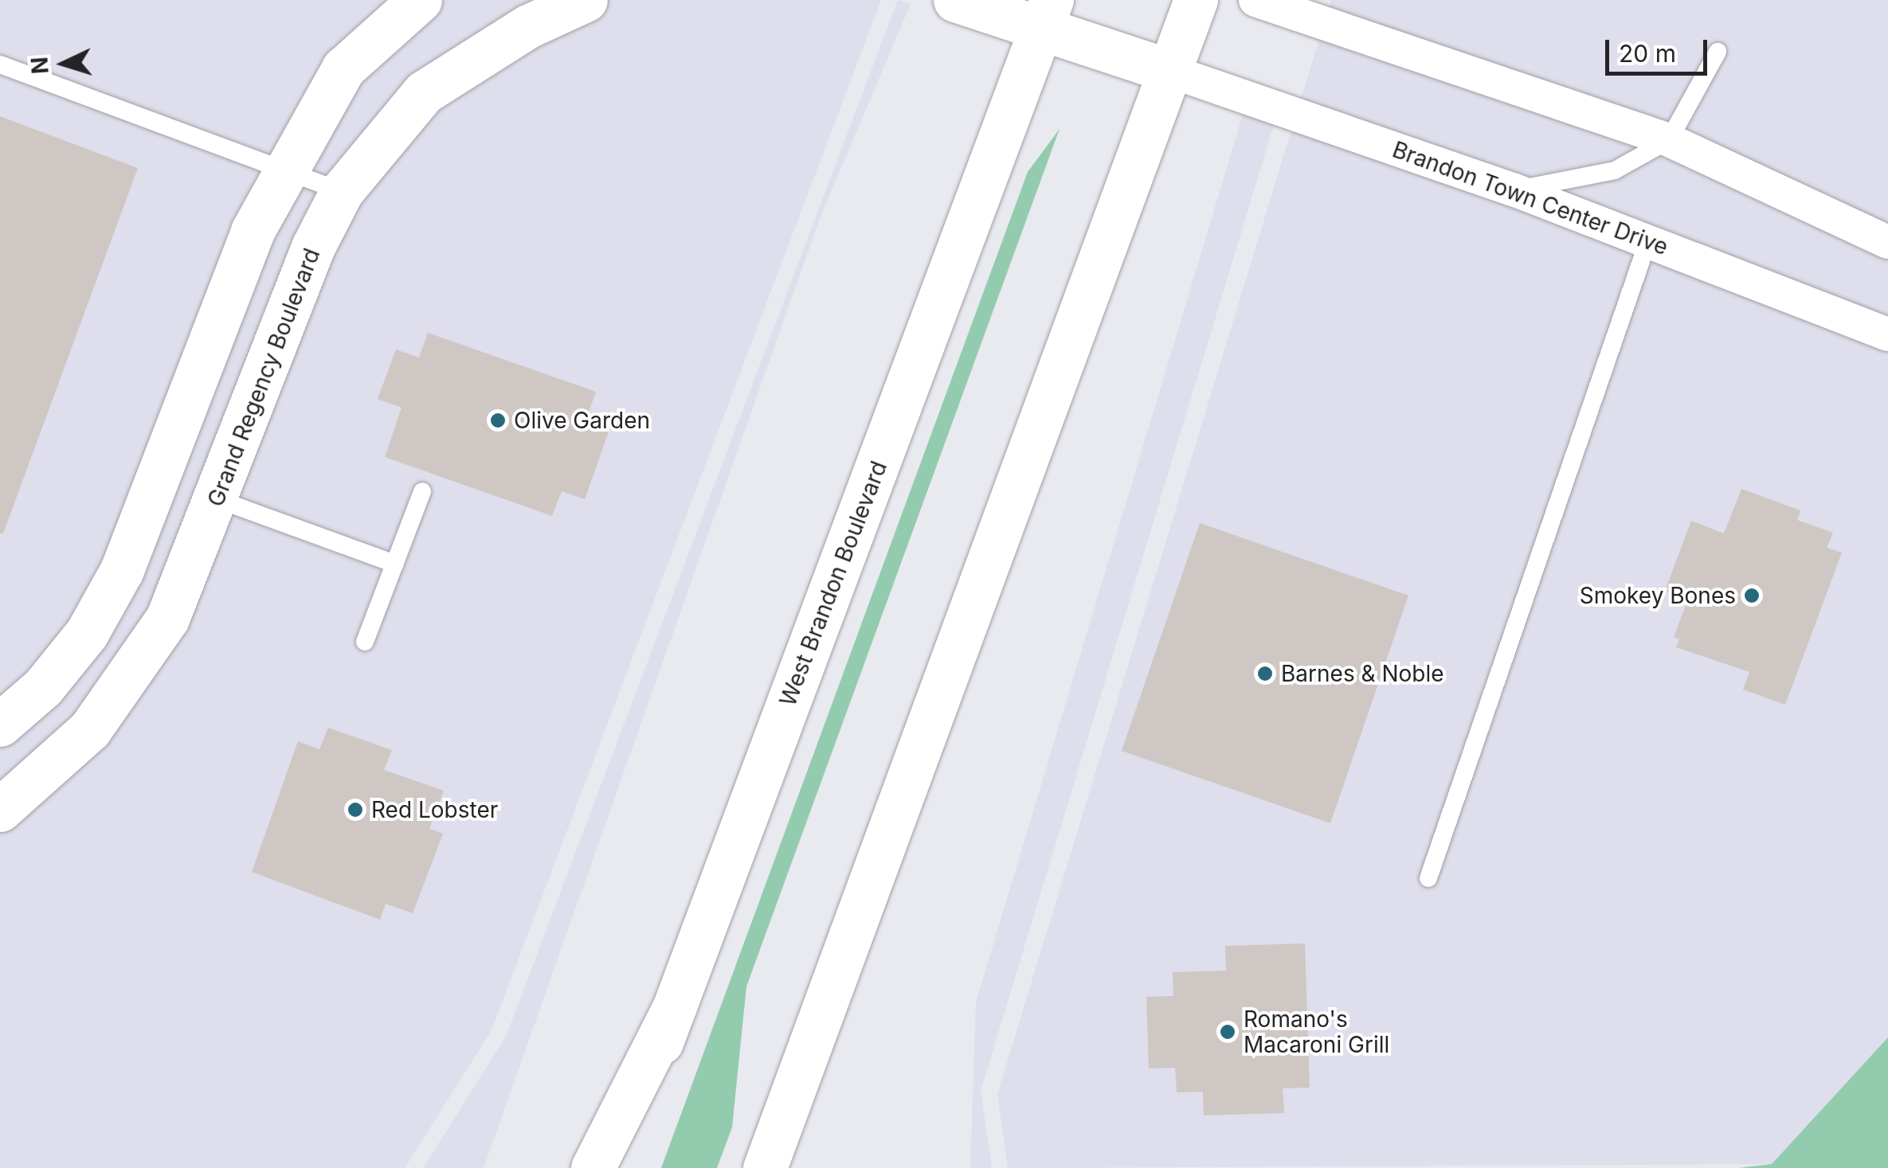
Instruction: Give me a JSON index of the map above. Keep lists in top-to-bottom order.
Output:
{
  "streets": {
    "main road": ["Grand Regency Boulevard", "West Brandon Boulevard"],
    "street": ["Brandon Town Center Drive"]
  },
  "places": [
    "Olive Garden",
    "Smokey Bones",
    "Barnes & Noble",
    "Red Lobster",
    "Romano's Macaroni Grill"
  ],
  "scale_bar": "20 m",
  "north": "left"
}
